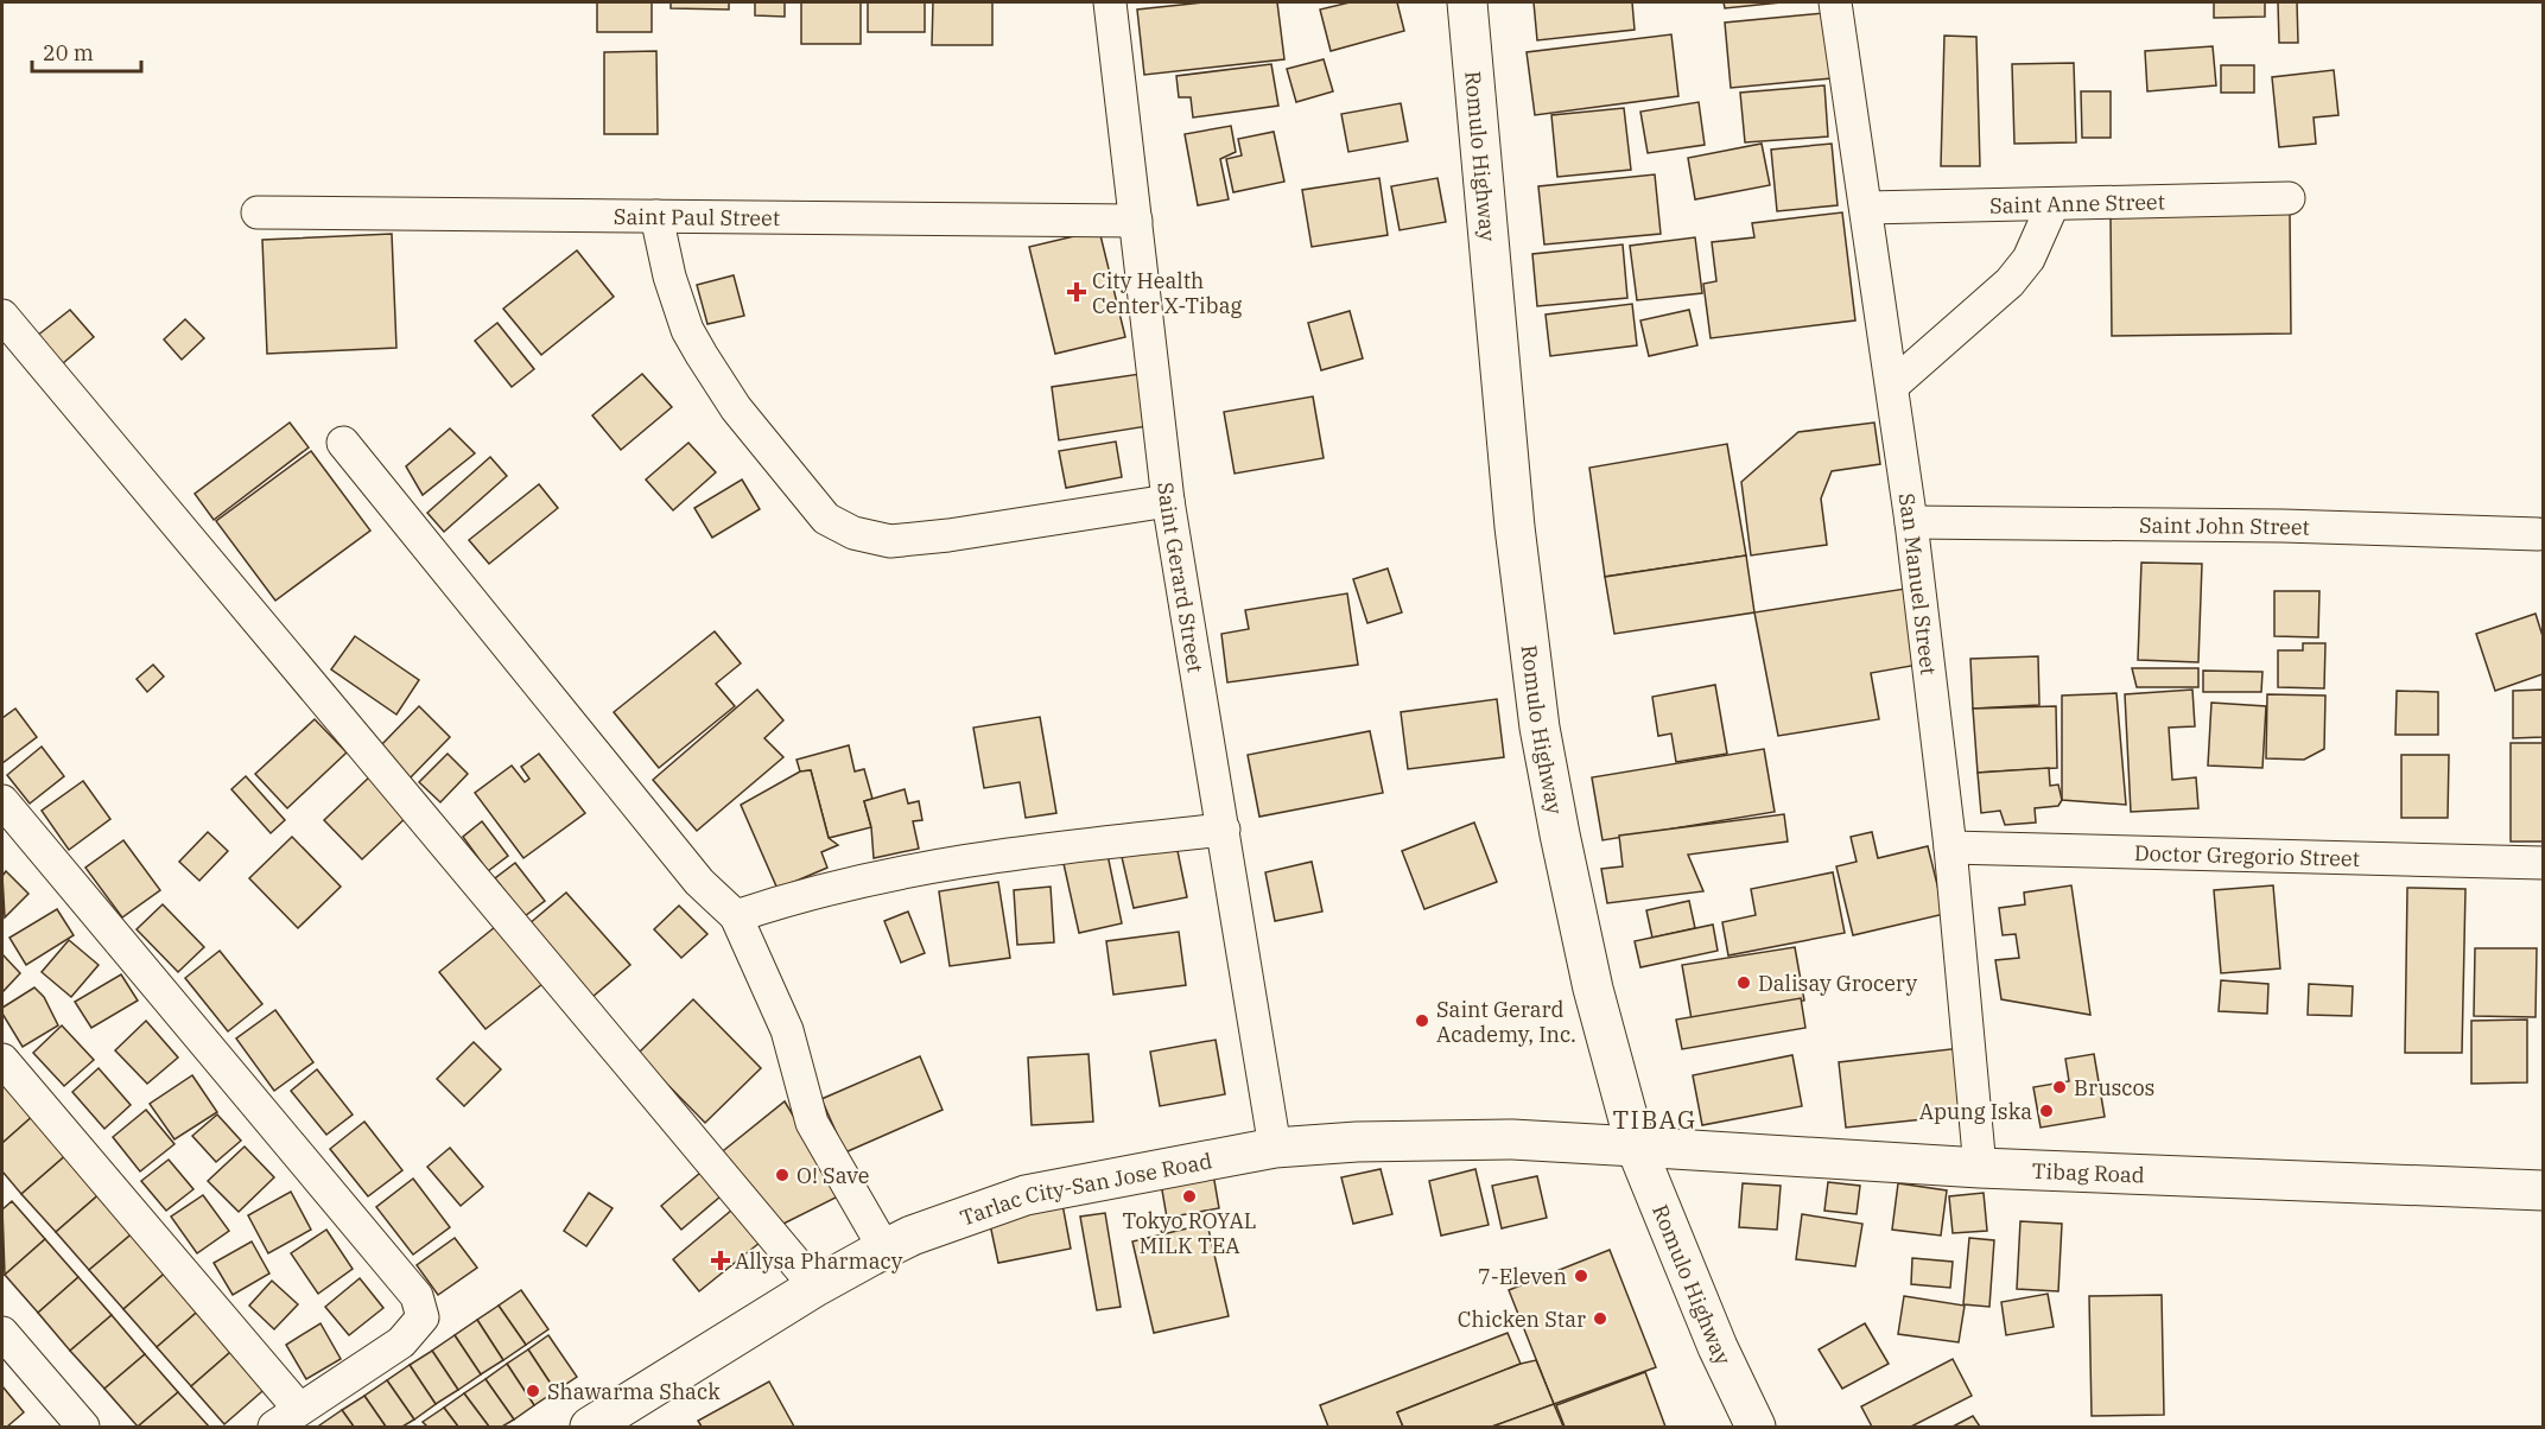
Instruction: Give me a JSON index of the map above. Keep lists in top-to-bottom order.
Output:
{
  "streets": {
    "main road": ["Romulo Highway", "Tibag Road", "Tarlac City-San Jose Road"],
    "street": [
      "Saint Anne Street",
      "Saint Paul Street",
      "Saint John Street",
      "Saint Gerard Street",
      "San Manuel Street",
      "Doctor Gregorio Street"
    ]
  },
  "crossings": [
    ["Romulo Highway", "Tibag Road"],
    ["Romulo Highway", "Tarlac City-San Jose Road"],
    ["Saint Anne Street", "San Manuel Street"],
    ["Saint Paul Street", "Saint Gerard Street"],
    ["Saint John Street", "San Manuel Street"],
    ["Saint Gerard Street", "Tarlac City-San Jose Road"],
    ["San Manuel Street", "Doctor Gregorio Street"],
    ["San Manuel Street", "Tibag Road"],
    ["Tibag Road", "Tarlac City-San Jose Road"]
  ],
  "districts": ["TIBAG"],
  "places": {
    "health": ["City Health Center X-Tibag", "Allysa Pharmacy"],
    "other": [
      "Dalisay Grocery",
      "Saint Gerard Academy, Inc.",
      "Bruscos",
      "Apung Iska",
      "O! Save",
      "Tokyo ROYAL MILK TEA",
      "7-Eleven",
      "Chicken Star",
      "Shawarma Shack"
    ]
  },
  "scale_bar": "20 m"
}
